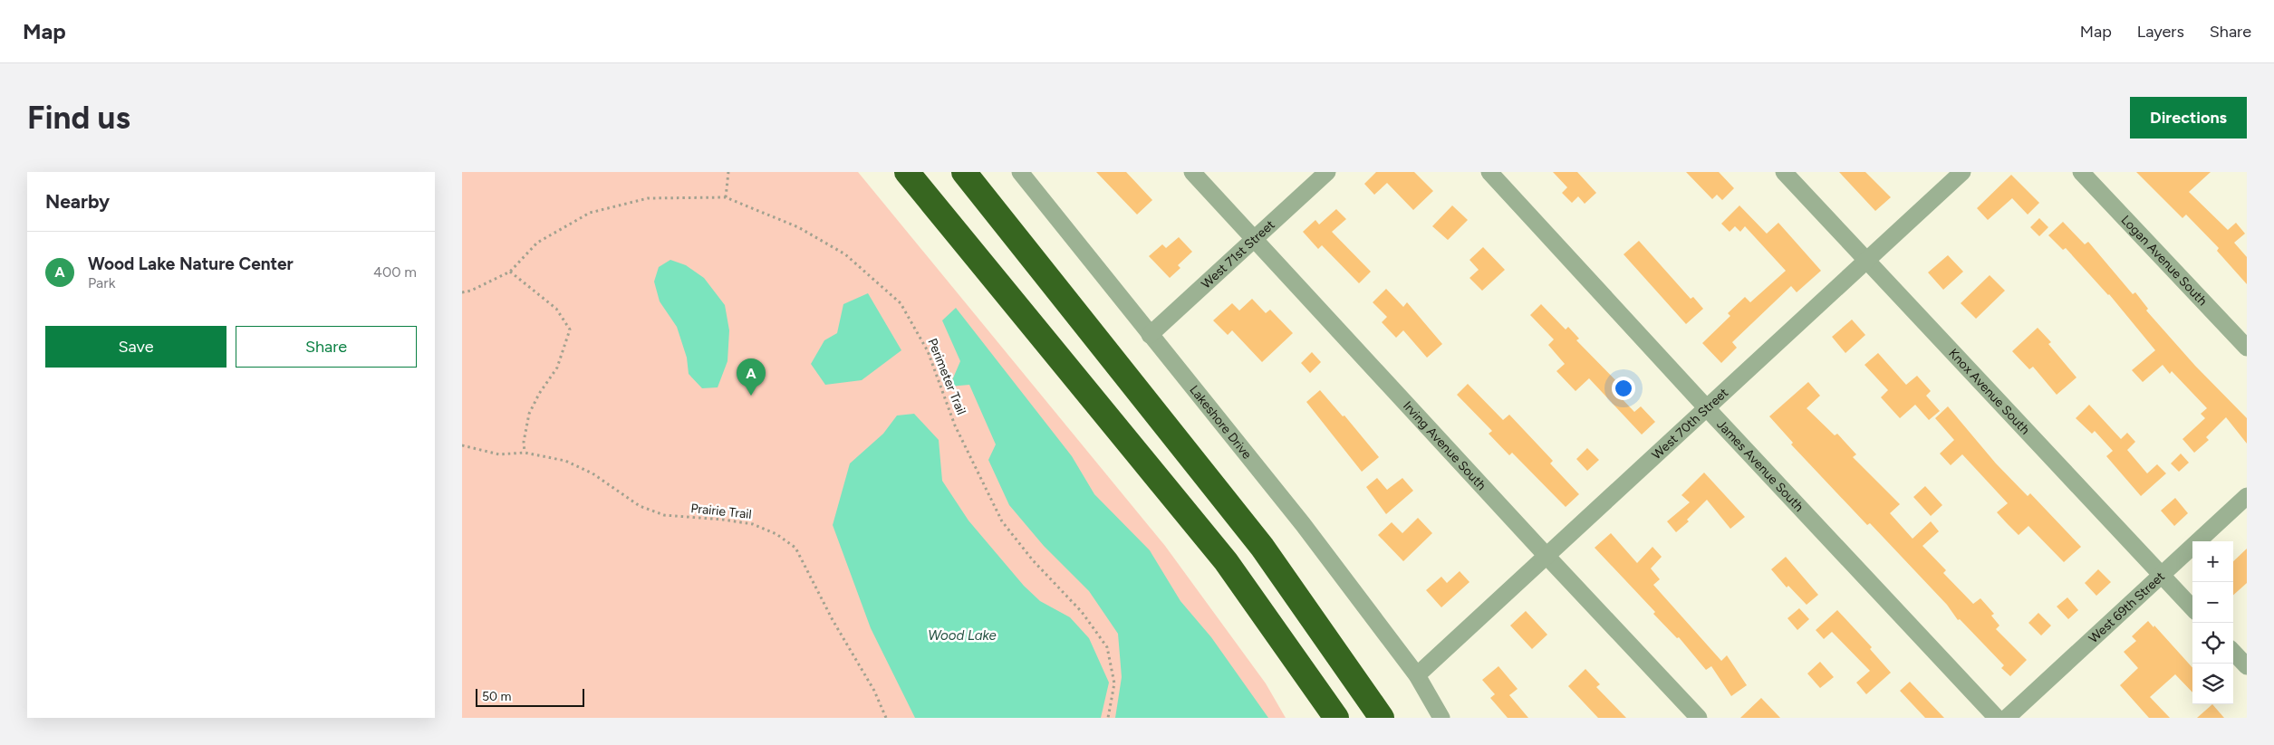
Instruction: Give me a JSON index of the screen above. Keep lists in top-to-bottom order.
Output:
{
  "streets": {
    "street": [
      "West 71st Street",
      "Logan Avenue South",
      "Knox Avenue South",
      "Lakeshore Drive",
      "West 70th Street",
      "Irving Avenue South",
      "James Avenue South",
      "West 69th Street"
    ],
    "path": ["Perimeter Trail", "Prairie Trail"]
  },
  "crossings": [
    ["West 71st Street", "Lakeshore Drive"],
    ["West 71st Street", "Irving Avenue South"],
    ["Knox Avenue South", "West 70th Street"],
    ["Knox Avenue South", "West 69th Street"],
    ["Lakeshore Drive", "West 70th Street"],
    ["West 70th Street", "Irving Avenue South"],
    ["West 70th Street", "James Avenue South"]
  ],
  "water": ["Wood Lake"],
  "scale_bar": "50 m",
  "page": {
    "header": "Map",
    "nav": ["Map", "Layers", "Share"],
    "buttons": [
      "Directions",
      ["Save", "Share"]
    ],
    "title": "Find us",
    "heading": "Nearby",
    "list": [
      {
        "mark": "A",
        "name": "Wood Lake Nature Center",
        "note": "Park",
        "value": "400 m"
      }
    ],
    "pins": "A",
    "map_buttons": ["+", "−"],
    "scale": "50 m"
  }
}
